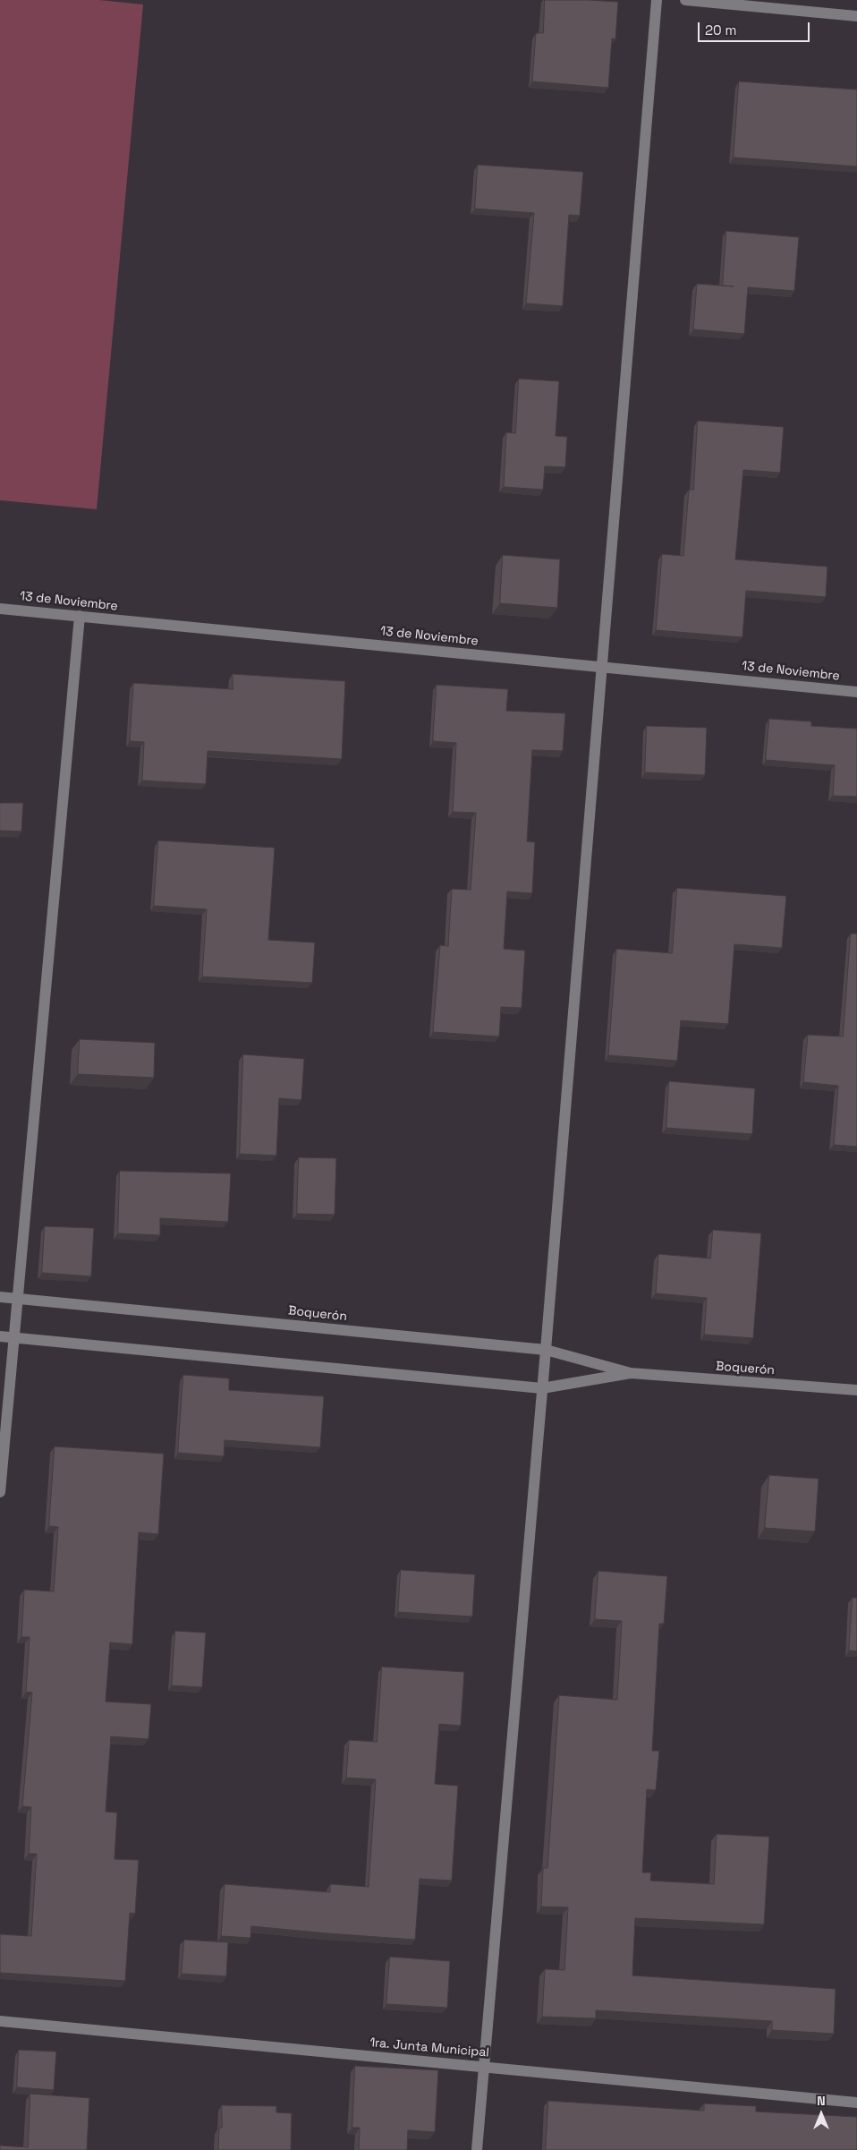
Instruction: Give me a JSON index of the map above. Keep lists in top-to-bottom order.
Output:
{
  "streets": {
    "street": ["13 de Noviembre", "Boquerón", "1ra. Junta Municipal"]
  },
  "scale_bar": "20 m",
  "north": "top"
}
